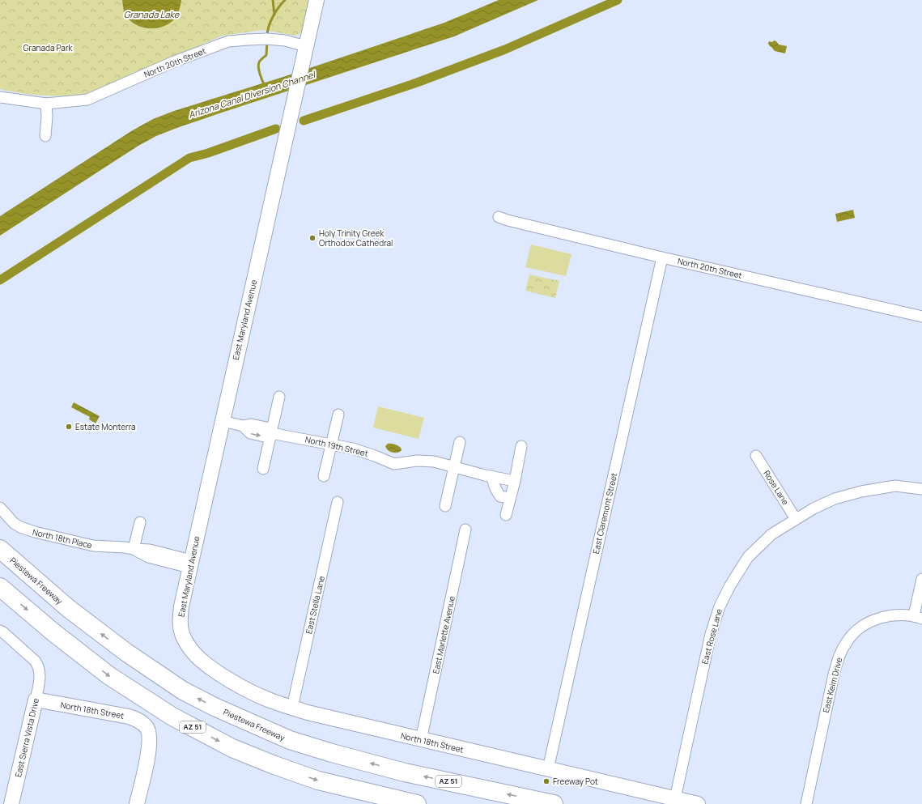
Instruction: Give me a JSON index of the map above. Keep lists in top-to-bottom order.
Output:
{
  "streets": {
    "highway": ["Piestewa Freeway", "AZ 51"],
    "street": [
      "North 20th Street",
      "East Maryland Avenue",
      "North 19th Street",
      "Rose Lane",
      "East Claremont Street",
      "North 18th Place",
      "East Stella Lane",
      "East Marlette Avenue",
      "East Rose Lane",
      "East Keim Drive",
      "North 18th Street",
      "East Sierra Vista Drive"
    ]
  },
  "crossings": [
    ["North 20th Street", "East Maryland Avenue"],
    ["North 20th Street", "East Claremont Street"],
    ["East Maryland Avenue", "North 19th Street"],
    ["East Maryland Avenue", "North 18th Place"],
    ["East Maryland Avenue", "North 18th Street"],
    ["Rose Lane", "East Rose Lane"],
    ["East Claremont Street", "North 18th Street"],
    ["East Stella Lane", "North 18th Street"],
    ["East Marlette Avenue", "North 18th Street"],
    ["East Rose Lane", "North 18th Street"],
    ["North 18th Street", "East Sierra Vista Drive"]
  ],
  "water": ["Granada Lake", "Arizona Canal Diversion Channel"],
  "parks": ["Granada Park"],
  "places": ["Holy Trinity Greek Orthodox Cathedral", "Estate Monterra", "Freeway Pot"]
}
